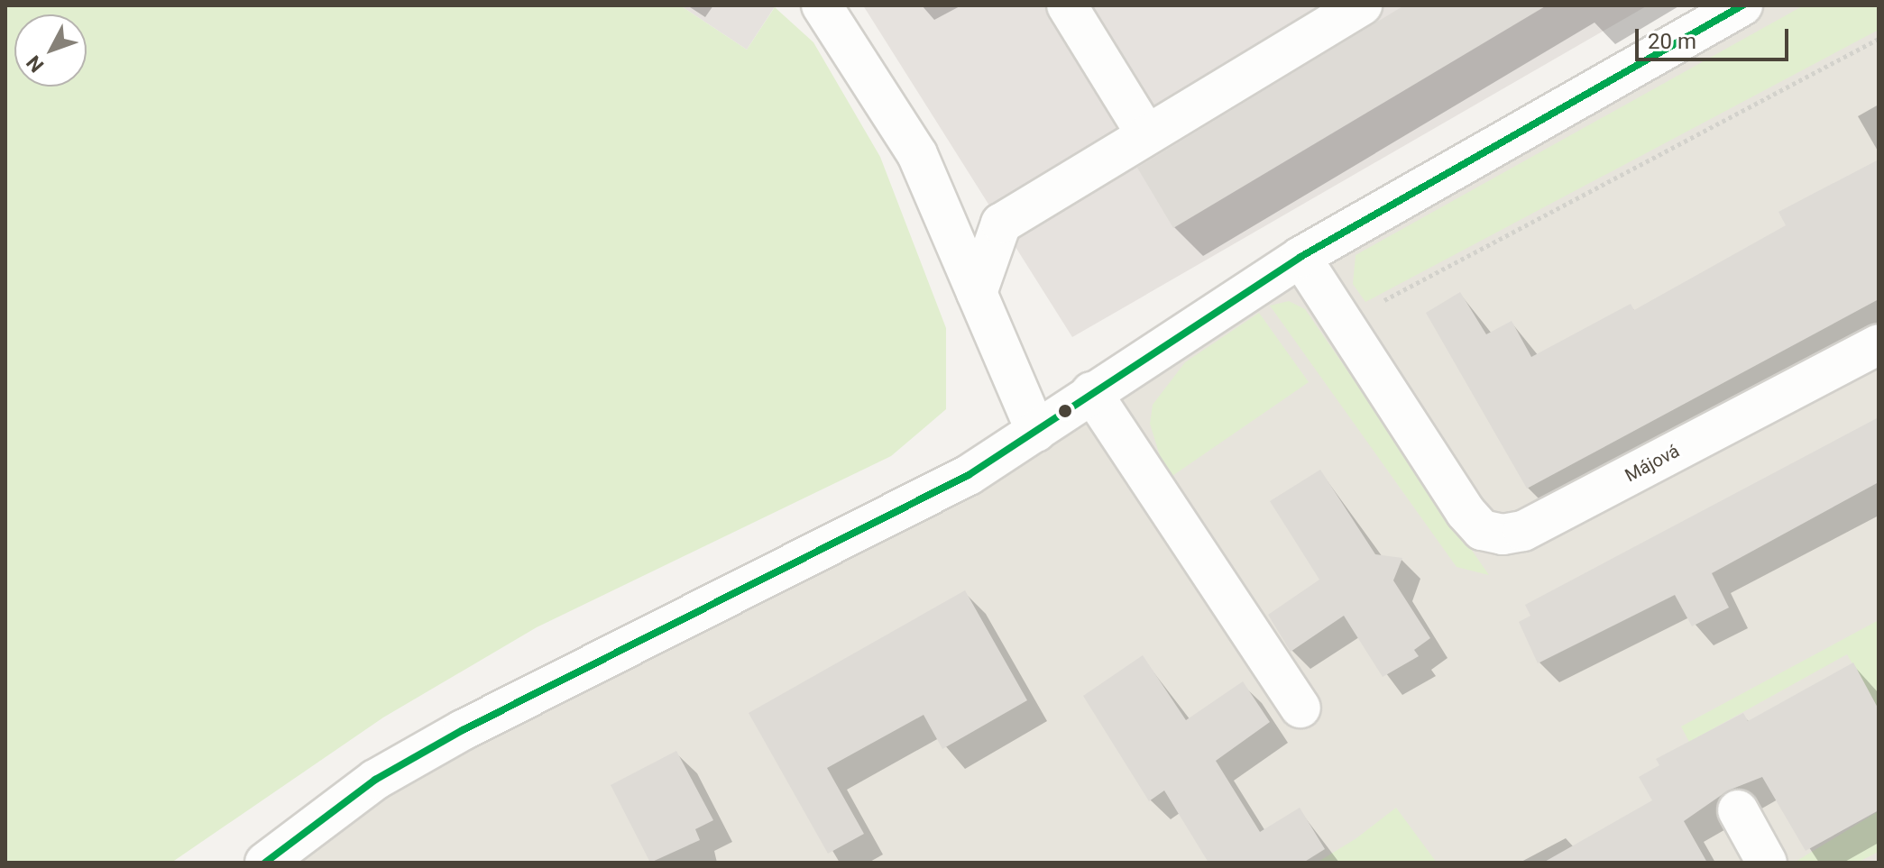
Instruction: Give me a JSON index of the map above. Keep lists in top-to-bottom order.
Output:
{
  "streets": {
    "street": ["Májová"]
  },
  "scale_bar": "20 m",
  "north": "bottom left"
}
